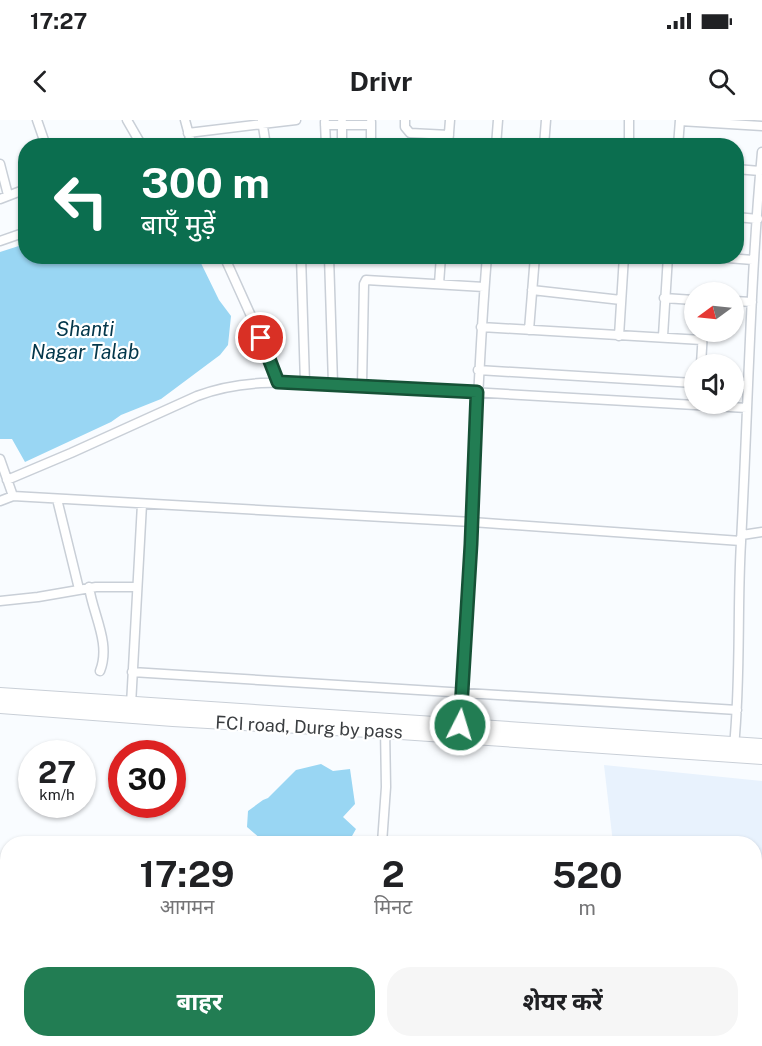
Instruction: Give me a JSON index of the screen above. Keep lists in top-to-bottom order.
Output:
{
  "streets": {
    "main road": ["FCI road, Durg by pass"]
  },
  "water": ["Shanti Nagar Talab"],
  "north": "left",
  "page": {
    "status": "17:27",
    "header": "Drivr",
    "turn": ["300 m", "बाएँ मुड़ें"],
    "speed": "27 km/h",
    "limit": "30",
    "eta": [
      "17:29",
      "आगमन",
      "2",
      "मिनट",
      "520",
      "m"
    ],
    "buttons": ["बाहर", "शेयर करें"]
  }
}
